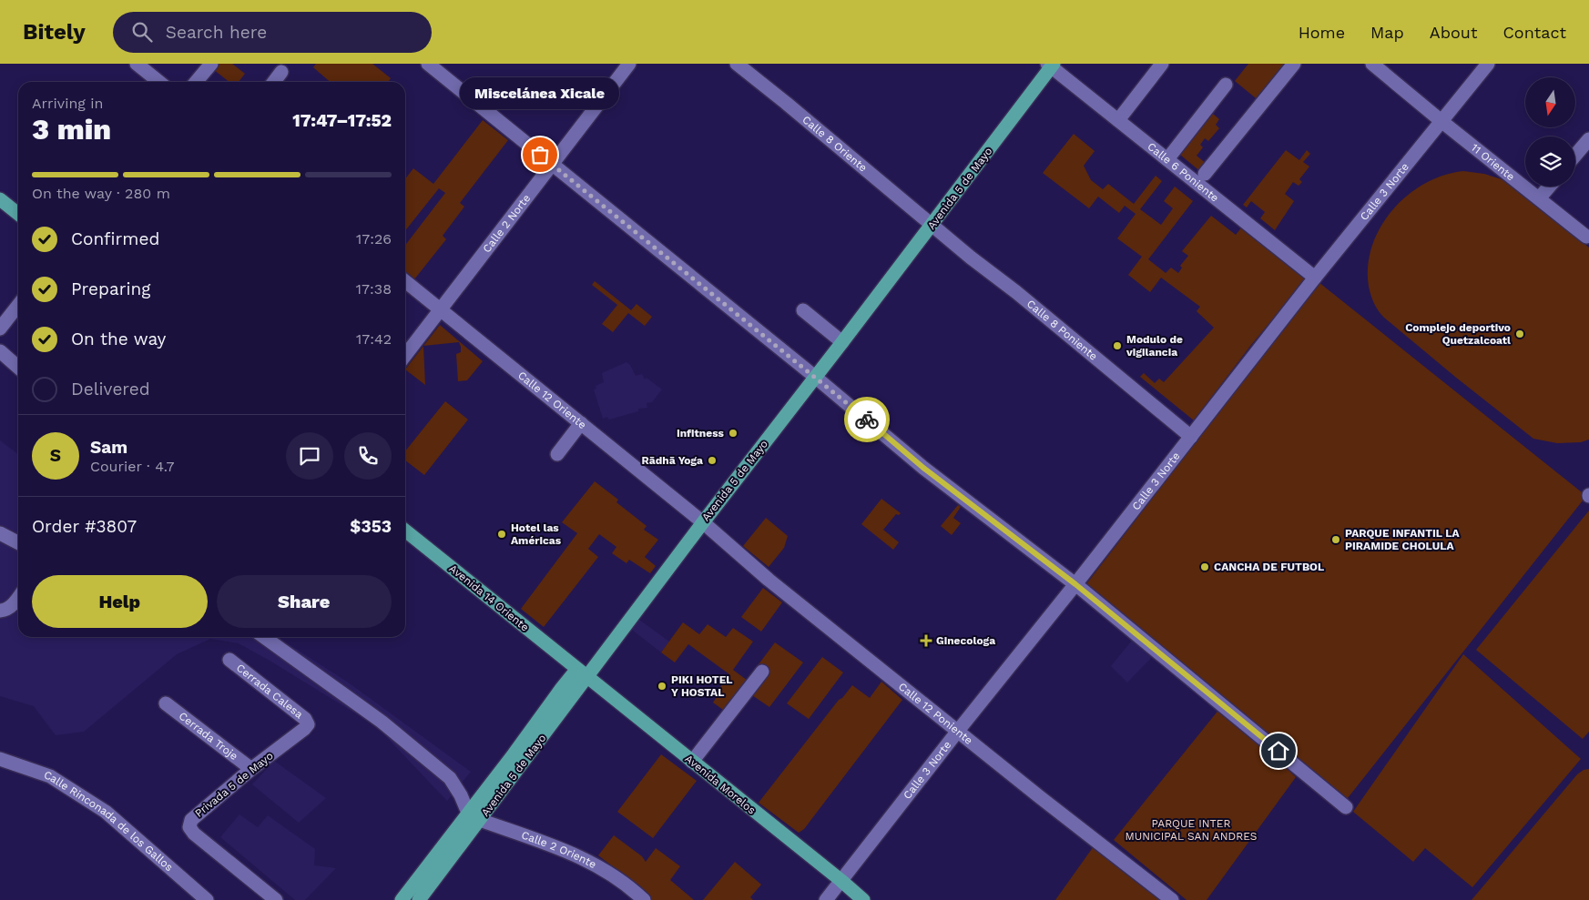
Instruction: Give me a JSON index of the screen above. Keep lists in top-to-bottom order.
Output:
{
  "streets": {
    "main road": ["Avenida 5 de Mayo", "Avenida 14 Oriente", "Avenida Morelos"],
    "street": [
      "Calle 8 Oriente",
      "11 Oriente",
      "Calle 6 Poniente",
      "Calle 3 Norte",
      "Calle 2 Norte",
      "Calle 8 Poniente",
      "Calle 12 Oriente",
      "Cerrada Calesa",
      "Calle 12 Poniente",
      "Cerrada Troje",
      "Privada 5 de Mayo",
      "Calle Rinconada de los Gallos",
      "Calle 2 Oriente"
    ]
  },
  "crossings": [
    ["Calle 8 Oriente", "Avenida 5 de Mayo"],
    ["Calle 8 Oriente", "Calle 8 Poniente"],
    ["11 Oriente", "Calle 3 Norte"],
    ["Calle 6 Poniente", "Avenida 5 de Mayo"],
    ["Calle 6 Poniente", "Calle 3 Norte"],
    ["Avenida 5 de Mayo", "Calle 8 Poniente"],
    ["Avenida 5 de Mayo", "Calle 12 Oriente"],
    ["Avenida 5 de Mayo", "Avenida 14 Oriente"],
    ["Avenida 5 de Mayo", "Calle 12 Poniente"],
    ["Avenida 5 de Mayo", "Avenida Morelos"],
    ["Avenida 5 de Mayo", "Calle 2 Oriente"],
    ["Calle 3 Norte", "Calle 8 Poniente"],
    ["Calle 3 Norte", "Calle 12 Poniente"],
    ["Calle 3 Norte", "Avenida Morelos"],
    ["Calle 2 Norte", "Calle 12 Oriente"],
    ["Calle 12 Oriente", "Calle 12 Poniente"],
    ["Avenida 14 Oriente", "Avenida Morelos"],
    ["Cerrada Calesa", "Privada 5 de Mayo"],
    ["Cerrada Troje", "Privada 5 de Mayo"]
  ],
  "parks": ["PARQUE INTER MUNICIPAL SAN ANDRES"],
  "places": {
    "other": [
      "Miscelánea Xicale",
      "Complejo deportivo Quetzalcoatl",
      "Modulo de vigilancia",
      "Infitness",
      "Rādhā Yoga",
      "Hotel las Américas",
      "PARQUE INFANTIL LA PIRAMIDE CHOLULA",
      "CANCHA DE FUTBOL",
      "PIKI HOTEL Y HOSTAL"
    ],
    "health": ["Ginecologa"]
  },
  "north": "bottom",
  "page": {
    "header": "Bitely",
    "search": "Search here",
    "nav": [
      "Home",
      "Map",
      "About",
      "Contact"
    ],
    "bubble": "Miscelánea Xicale",
    "heading": ["3 min", "Arriving in", "17:47–17:52"],
    "panel": [
      "Sam",
      "Courier · 4.7",
      "Order #3807",
      "$353"
    ],
    "bar": "On the way · 280 m",
    "list": [
      ["Confirmed", "17:26"],
      ["Preparing", "17:38"],
      ["On the way", "17:42"],
      "Delivered"
    ],
    "round": "S",
    "buttons": ["Help", "Share"]
  }
}
